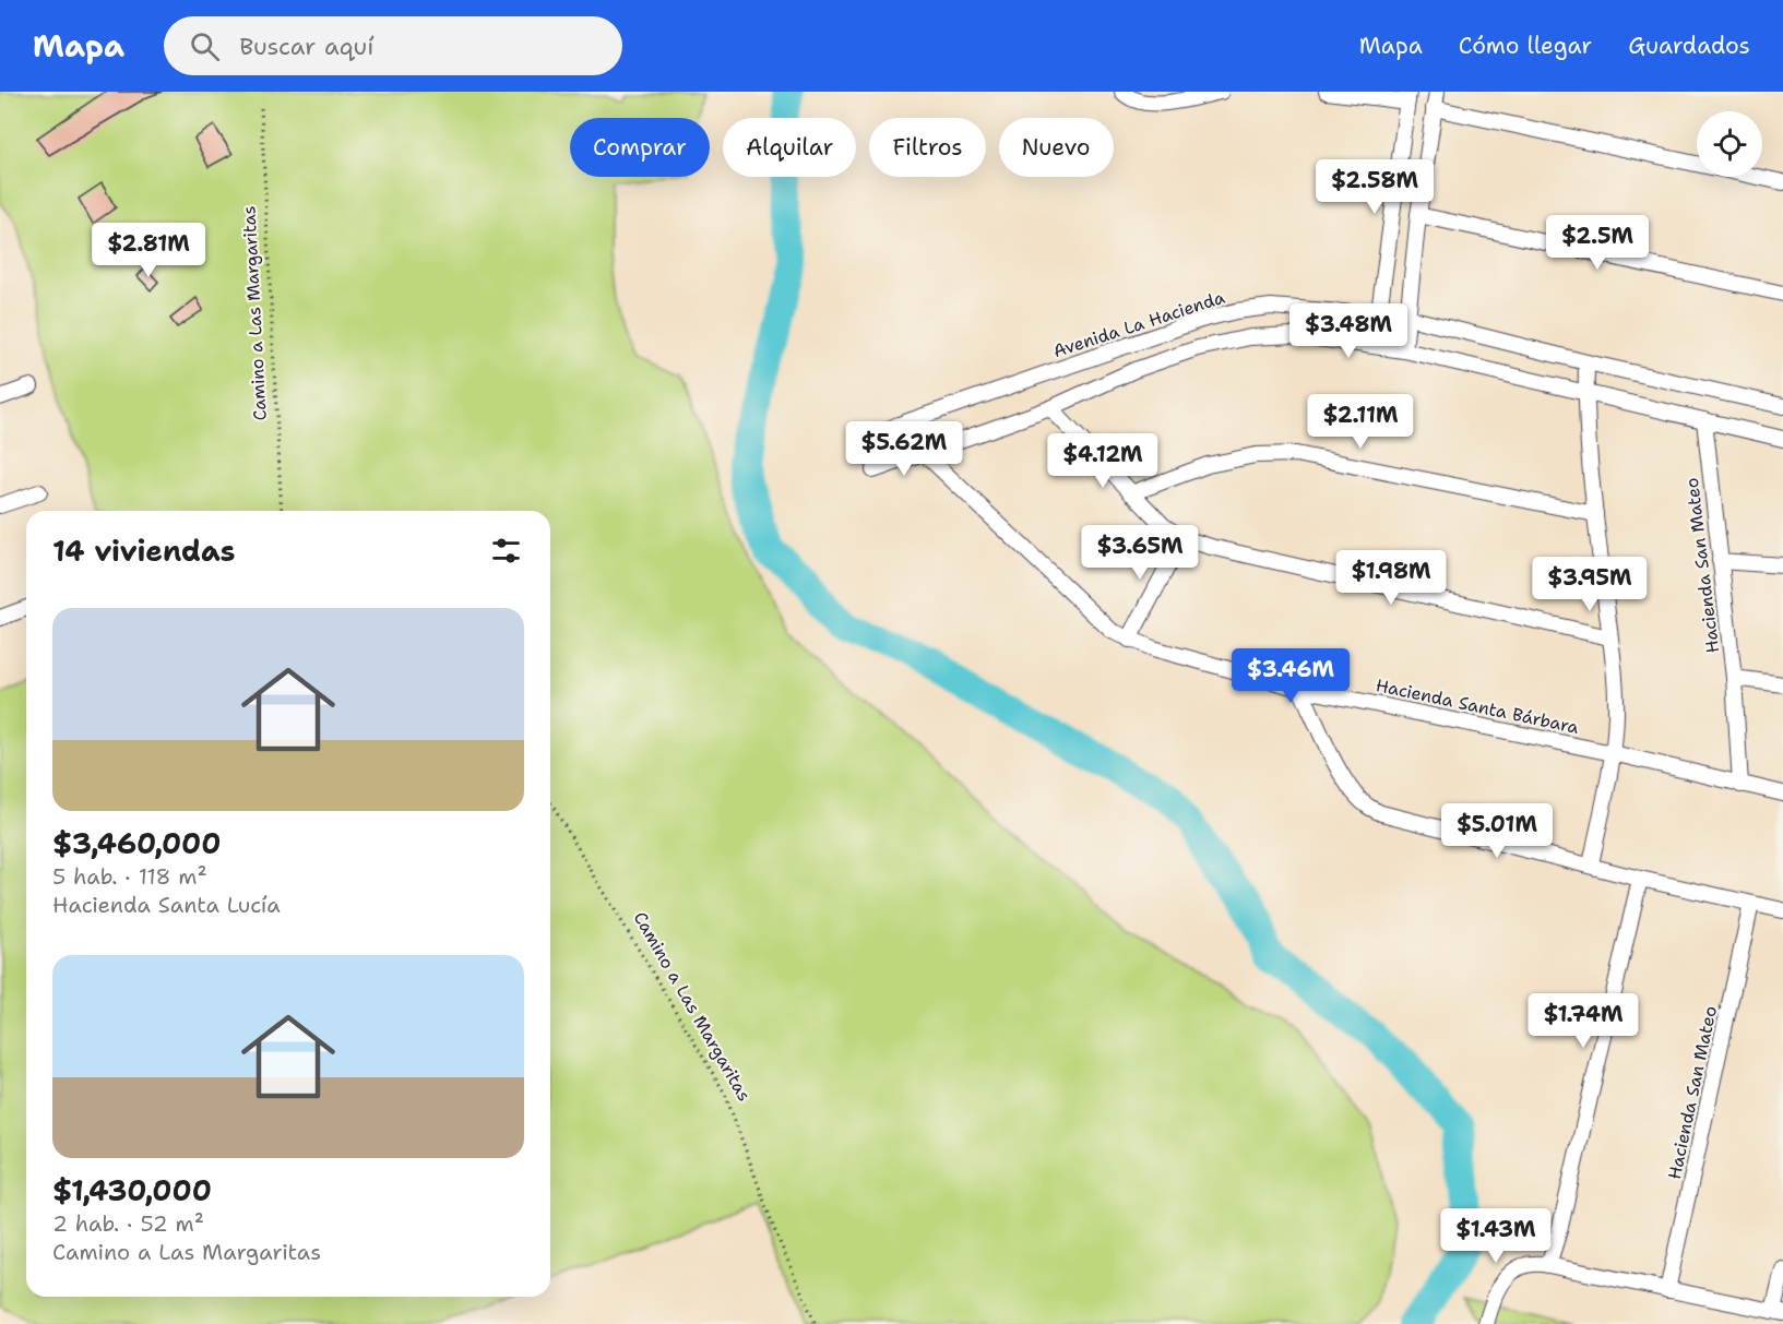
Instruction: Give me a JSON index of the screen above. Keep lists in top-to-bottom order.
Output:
{
  "streets": {
    "street": ["Avenida La Hacienda", "Hacienda San Mateo", "Hacienda Santa Bárbara"],
    "path": ["Camino a Las Margaritas"]
  },
  "crossings": [
    ["Avenida La Hacienda", "Hacienda Santa Bárbara"],
    ["Hacienda San Mateo", "Hacienda Santa Bárbara"]
  ],
  "page": {
    "header": "Mapa",
    "search": "Buscar aquí",
    "nav": ["Mapa", "Cómo llegar", "Guardados"],
    "chip": [
      "Comprar",
      "Alquilar",
      "Filtros",
      "Nuevo"
    ],
    "price": [
      "$2.58M",
      "$2.5M",
      "$2.81M",
      "$3.48M",
      "$2.11M",
      "$5.62M",
      "$4.12M",
      "$3.65M",
      "$1.98M",
      "$3.95M",
      "$3.46M",
      "$5.01M",
      "$1.74M",
      "$1.43M"
    ],
    "heading": "14 viviendas",
    "list": [
      {
        "name": "$3,460,000",
        "note": "5 hab. · 118 m² · Hacienda Santa Lucía"
      },
      {
        "name": "$1,430,000",
        "note": "2 hab. · 52 m² · Camino a Las Margaritas"
      }
    ]
  }
}
